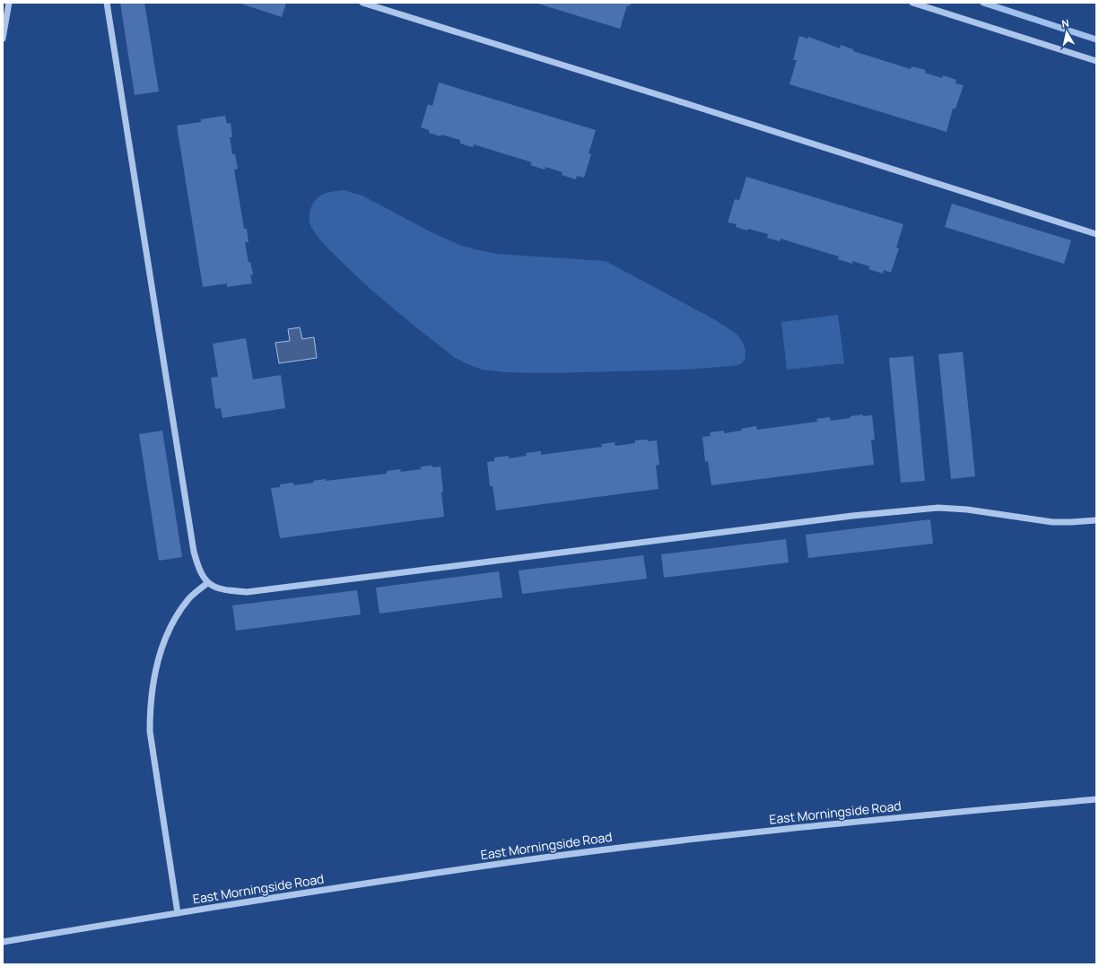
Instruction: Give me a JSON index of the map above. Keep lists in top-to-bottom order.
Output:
{
  "streets": {
    "street": ["East Morningside Road"]
  },
  "north": "top"
}
